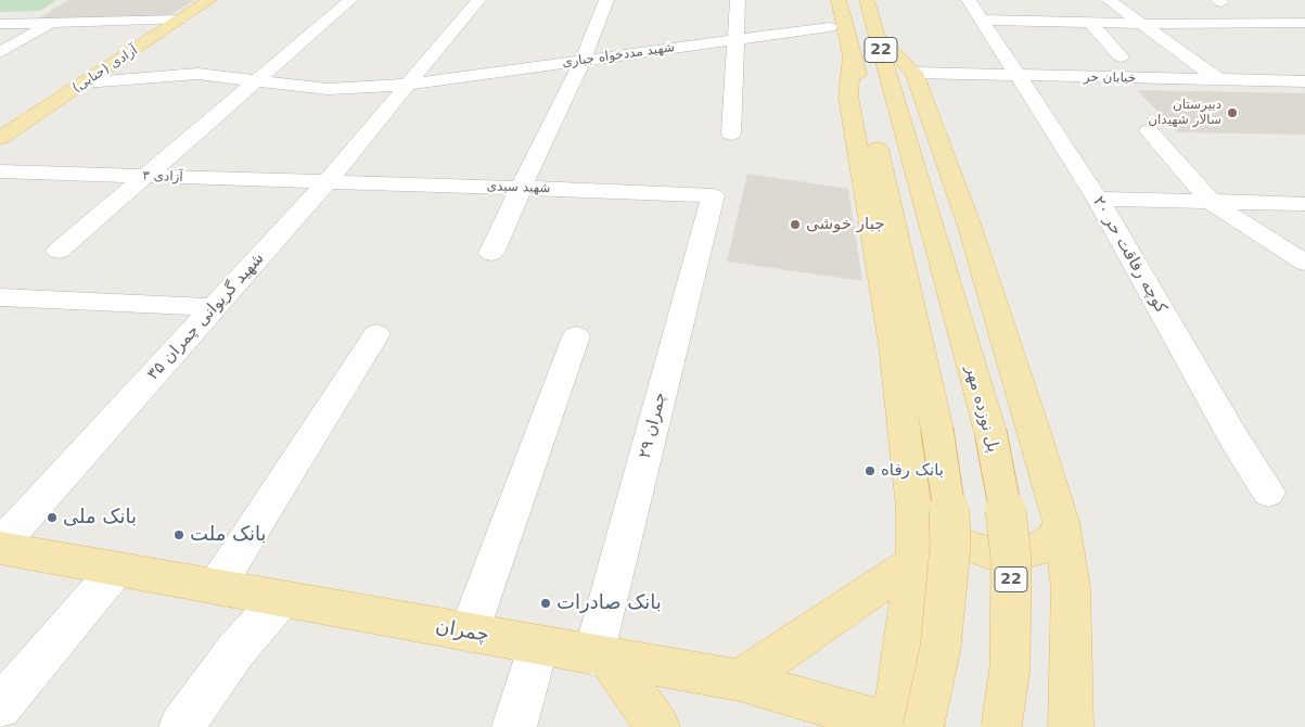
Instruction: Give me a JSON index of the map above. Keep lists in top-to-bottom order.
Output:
{
  "streets": {
    "main road": [
      "22",
      "آزادی (حنایی)",
      "پل نوزده مهر",
      "چمران"
    ],
    "street": [
      "شهید مددخواه جباری",
      "خیابان حر",
      "آزادی ۳",
      "شهید سیدی",
      "کوچه رفاقت حر ۲۰",
      "شهید گریوانی چمران ۳۵",
      "چمران ۲۹"
    ]
  },
  "crossings": [
    ["22", "پل نوزده مهر"],
    ["شهید مددخواه جباری", "آزادی (حنایی)"],
    ["شهید مددخواه جباری", "شهید گریوانی چمران ۳۵"],
    ["خیابان حر", "کوچه رفاقت حر ۲۰"],
    ["آزادی ۳", "شهید سیدی"],
    ["آزادی ۳", "شهید گریوانی چمران ۳۵"],
    ["شهید سیدی", "شهید گریوانی چمران ۳۵"],
    ["شهید سیدی", "چمران ۲۹"],
    ["شهید گریوانی چمران ۳۵", "چمران"],
    ["چمران ۲۹", "چمران"]
  ],
  "places": [
    "دبیرستان سالار شهیدان",
    "جبار خوشی",
    "بانک رفاه",
    "بانک ملی",
    "بانک ملت",
    "بانک صادرات"
  ]
}
